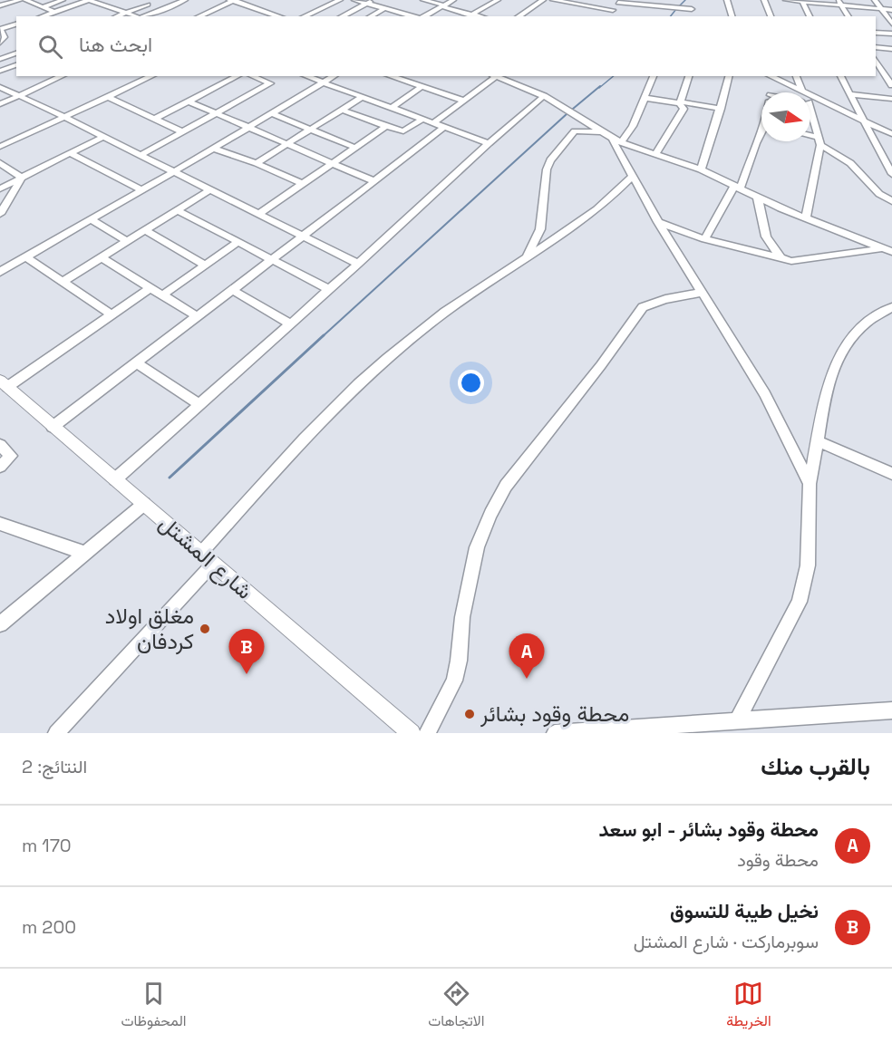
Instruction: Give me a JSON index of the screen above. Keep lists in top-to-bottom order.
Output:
{
  "streets": {
    "street": ["شارع المشتل"]
  },
  "places": ["مغلق اولاد كردفان", "محطة وقود بشائر"],
  "north": "right",
  "page": {
    "search": "ابحث هنا",
    "pins": ["B", "A"],
    "heading": ["بالقرب منك", "النتائج: 2"],
    "list": [
      {
        "mark": "A",
        "name": "محطة وقود بشائر - ابو سعد",
        "note": "محطة وقود",
        "value": "170 m"
      },
      {
        "mark": "B",
        "name": "نخيل طيبة للتسوق",
        "note": "سوبرماركت · شارع المشتل",
        "value": "200 m"
      }
    ],
    "nav": ["الخريطة", "الاتجاهات", "المحفوظات"]
  }
}
